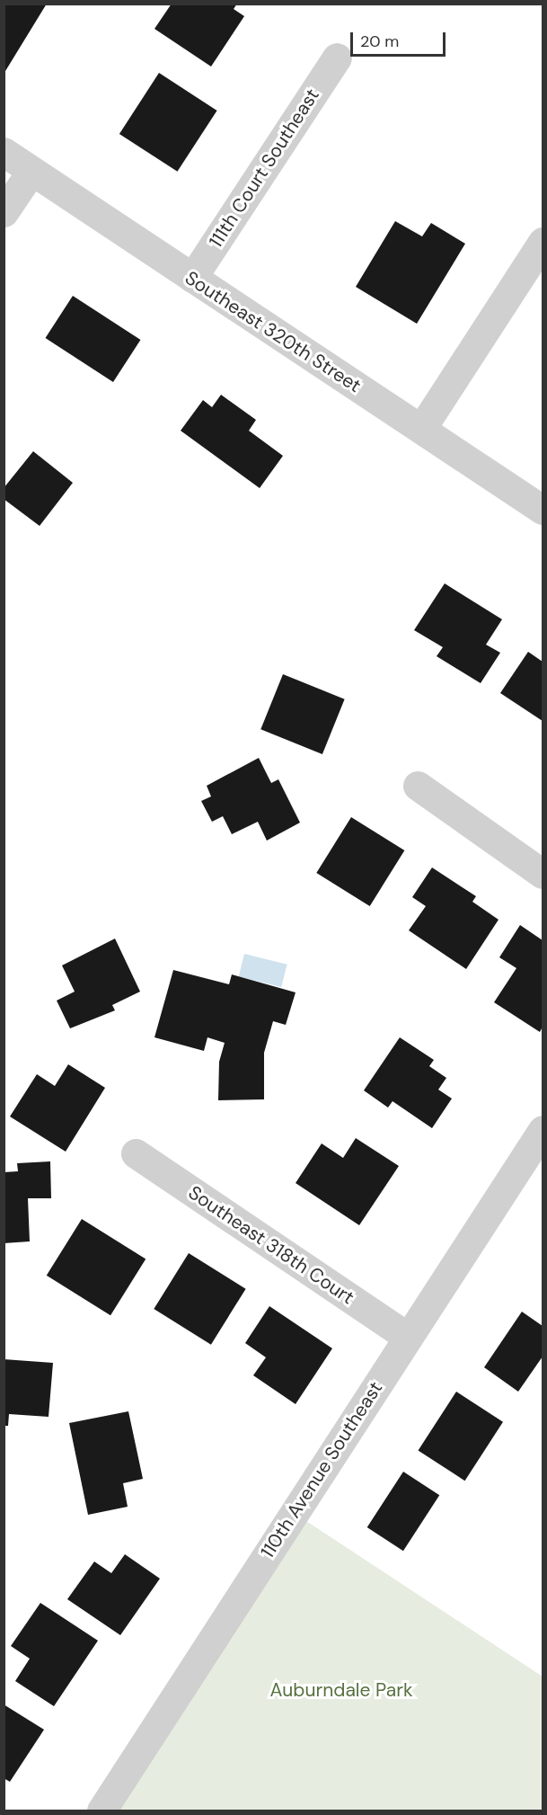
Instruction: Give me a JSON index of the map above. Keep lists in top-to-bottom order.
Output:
{
  "streets": {
    "street": [
      "111th Court Southeast",
      "Southeast 320th Street",
      "Southeast 318th Court",
      "110th Avenue Southeast"
    ]
  },
  "crossings": [
    ["111th Court Southeast", "Southeast 320th Street"],
    ["Southeast 318th Court", "110th Avenue Southeast"]
  ],
  "parks": ["Auburndale Park"],
  "scale_bar": "20 m"
}
